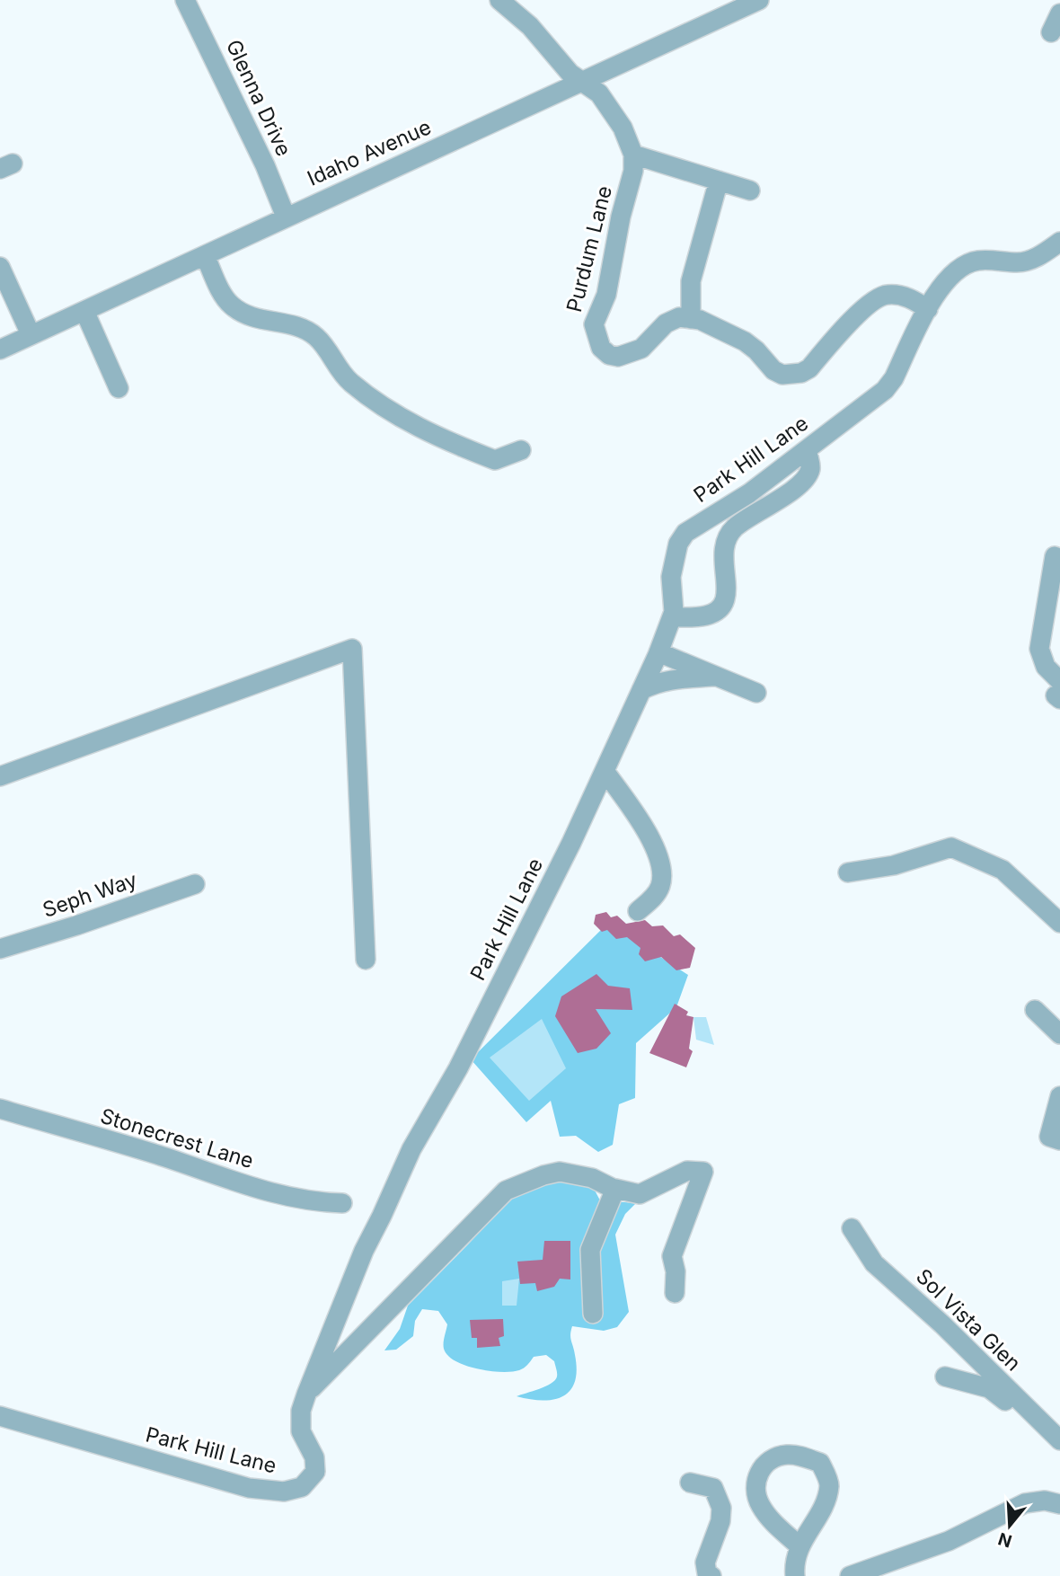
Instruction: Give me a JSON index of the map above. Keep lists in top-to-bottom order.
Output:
{
  "streets": {
    "street": [
      "Glenna Drive",
      "Idaho Avenue",
      "Purdum Lane",
      "Park Hill Lane",
      "Seph Way",
      "Stonecrest Lane",
      "Sol Vista Glen"
    ]
  },
  "crossings": [
    ["Glenna Drive", "Idaho Avenue"]
  ],
  "north": "bottom"
}
